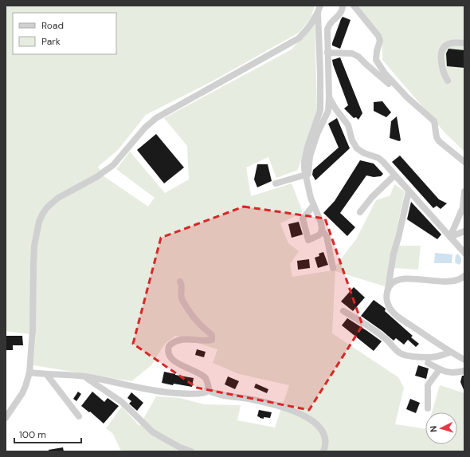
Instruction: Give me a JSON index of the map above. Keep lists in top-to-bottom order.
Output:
{
  "legend": ["Road", "Park"],
  "scale_bar": "100 m",
  "north": "left"
}
